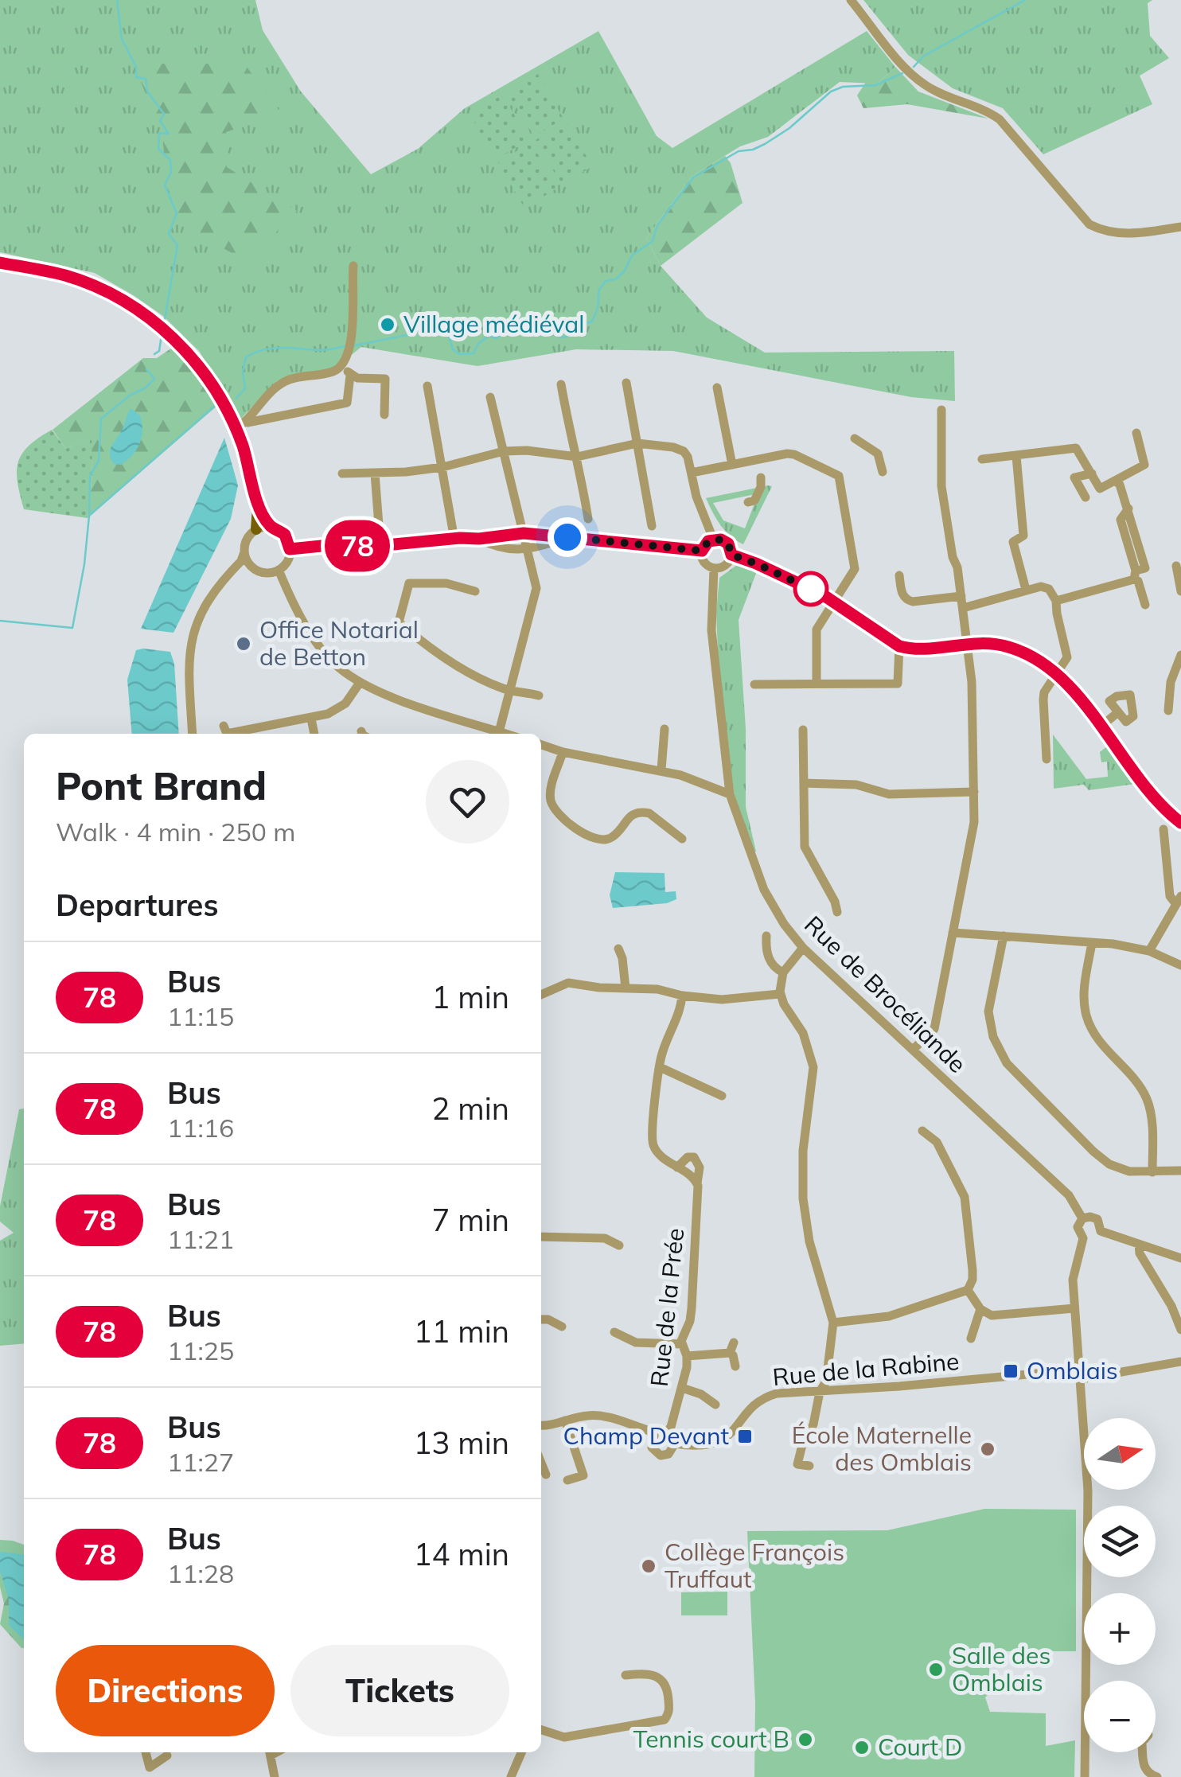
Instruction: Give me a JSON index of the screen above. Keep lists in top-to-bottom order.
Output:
{
  "streets": {
    "street": ["Rue de Brocéliande", "Rue de la Prée", "Rue de la Rabine"]
  },
  "crossings": [
    ["Rue de la Prée", "Rue de la Rabine"]
  ],
  "places": {
    "other": [
      "Village médiéval",
      "Office Notarial de Betton",
      "École Maternelle des Omblais",
      "Collège François Truffaut",
      "Salle des Omblais",
      "Tennis court B",
      "Court D"
    ],
    "transit": ["Omblais", "Champ Devant"]
  },
  "lines": ["bus line 78"],
  "north": "right",
  "page": {
    "on_map": "78",
    "heading": [
      ["Pont Brand", "Walk · 4 min · 250 m"],
      "Departures"
    ],
    "list": [
      {
        "mark": "78",
        "name": "Bus",
        "note": "11:15",
        "value": "1 min"
      },
      {
        "mark": "78",
        "name": "Bus",
        "note": "11:16",
        "value": "2 min"
      },
      {
        "mark": "78",
        "name": "Bus",
        "note": "11:21",
        "value": "7 min"
      },
      {
        "mark": "78",
        "name": "Bus",
        "note": "11:25",
        "value": "11 min"
      },
      {
        "mark": "78",
        "name": "Bus",
        "note": "11:27",
        "value": "13 min"
      },
      {
        "mark": "78",
        "name": "Bus",
        "note": "11:28",
        "value": "14 min"
      }
    ],
    "map_buttons": ["+", "−"],
    "buttons": ["Directions", "Tickets"]
  }
}
